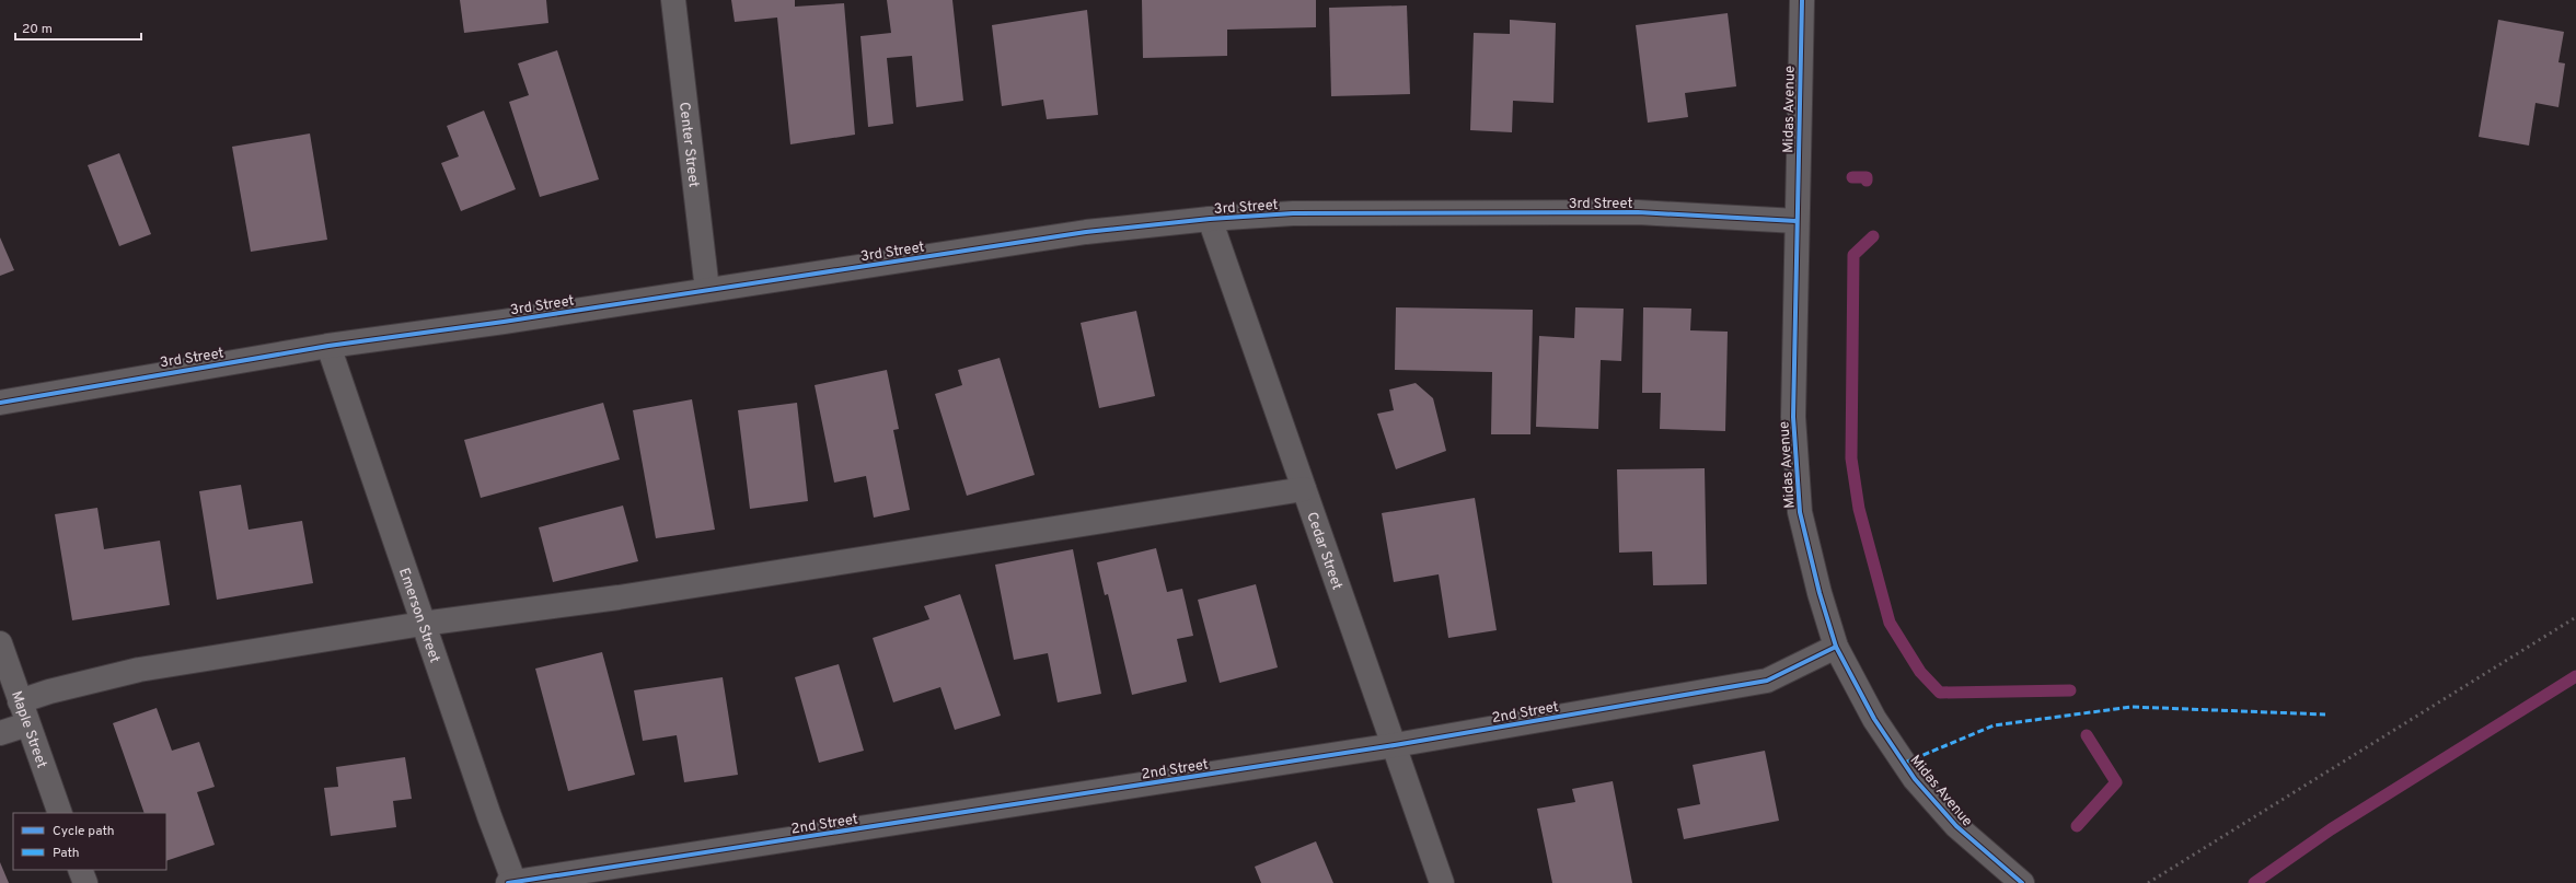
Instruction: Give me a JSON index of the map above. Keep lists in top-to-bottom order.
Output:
{
  "streets": {
    "street": [
      "Midas Avenue",
      "Center Street",
      "3rd Street",
      "Cedar Street",
      "Emerson Street",
      "2nd Street",
      "Maple Street"
    ]
  },
  "crossings": [
    ["Midas Avenue", "3rd Street"],
    ["Midas Avenue", "2nd Street"],
    ["Center Street", "3rd Street"],
    ["3rd Street", "Cedar Street"],
    ["3rd Street", "Emerson Street"],
    ["Cedar Street", "2nd Street"],
    ["Emerson Street", "2nd Street"]
  ],
  "legend": ["Cycle path", "Path"],
  "scale_bar": "20 m"
}
